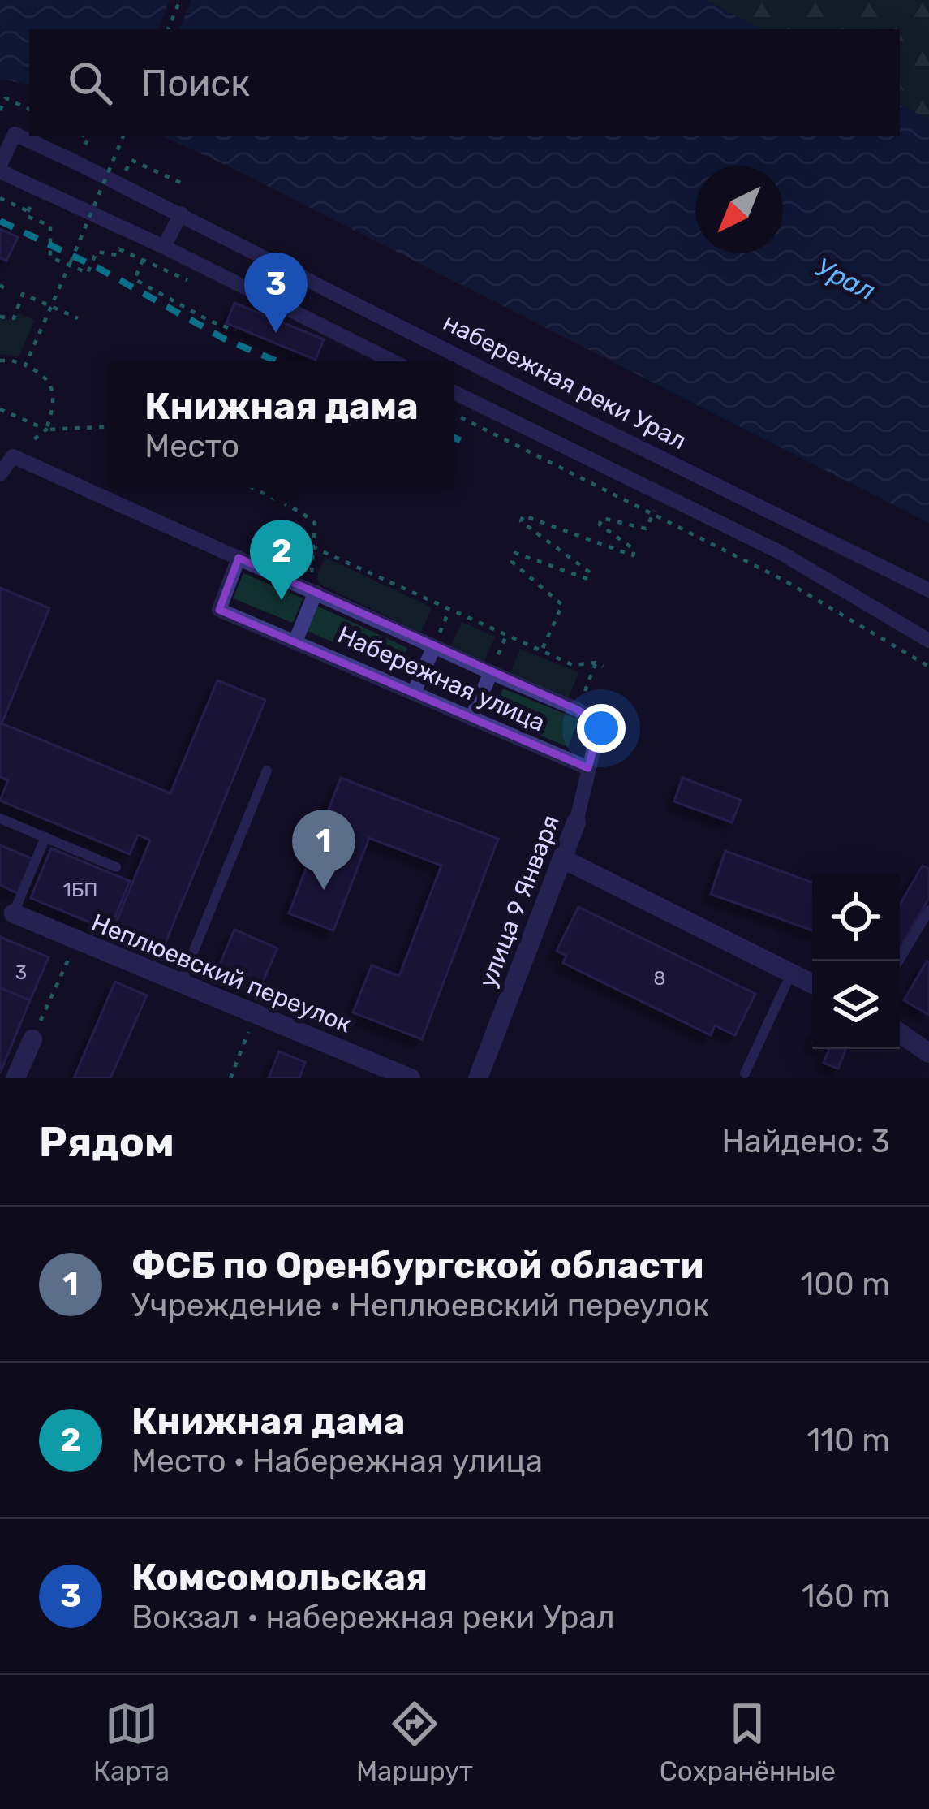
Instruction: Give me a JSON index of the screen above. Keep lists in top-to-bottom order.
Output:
{
  "streets": {
    "street": [
      "набережная реки Урал",
      "Набережная улица",
      "улица 9 Января",
      "Неплюевский переулок"
    ]
  },
  "crossings": [
    ["Набережная улица", "улица 9 Января"]
  ],
  "water": ["Урал"],
  "house_numbers": ["1БП", "3", "8"],
  "north": "bottom left",
  "page": {
    "search": "Поиск",
    "pins": ["3", "2", "1"],
    "popup": ["Книжная дама", "Место"],
    "heading": ["Рядом", "Найдено: 3"],
    "list": [
      {
        "mark": "1",
        "name": "ФСБ по Оренбургской области",
        "note": "Учреждение · Неплюевский переулок",
        "value": "100 m"
      },
      {
        "mark": "2",
        "name": "Книжная дама",
        "note": "Место · Набережная улица",
        "value": "110 m"
      },
      {
        "mark": "3",
        "name": "Комсомольская",
        "note": "Вокзал · набережная реки Урал",
        "value": "160 m"
      }
    ],
    "nav": ["Карта", "Маршрут", "Сохранённые"]
  }
}
